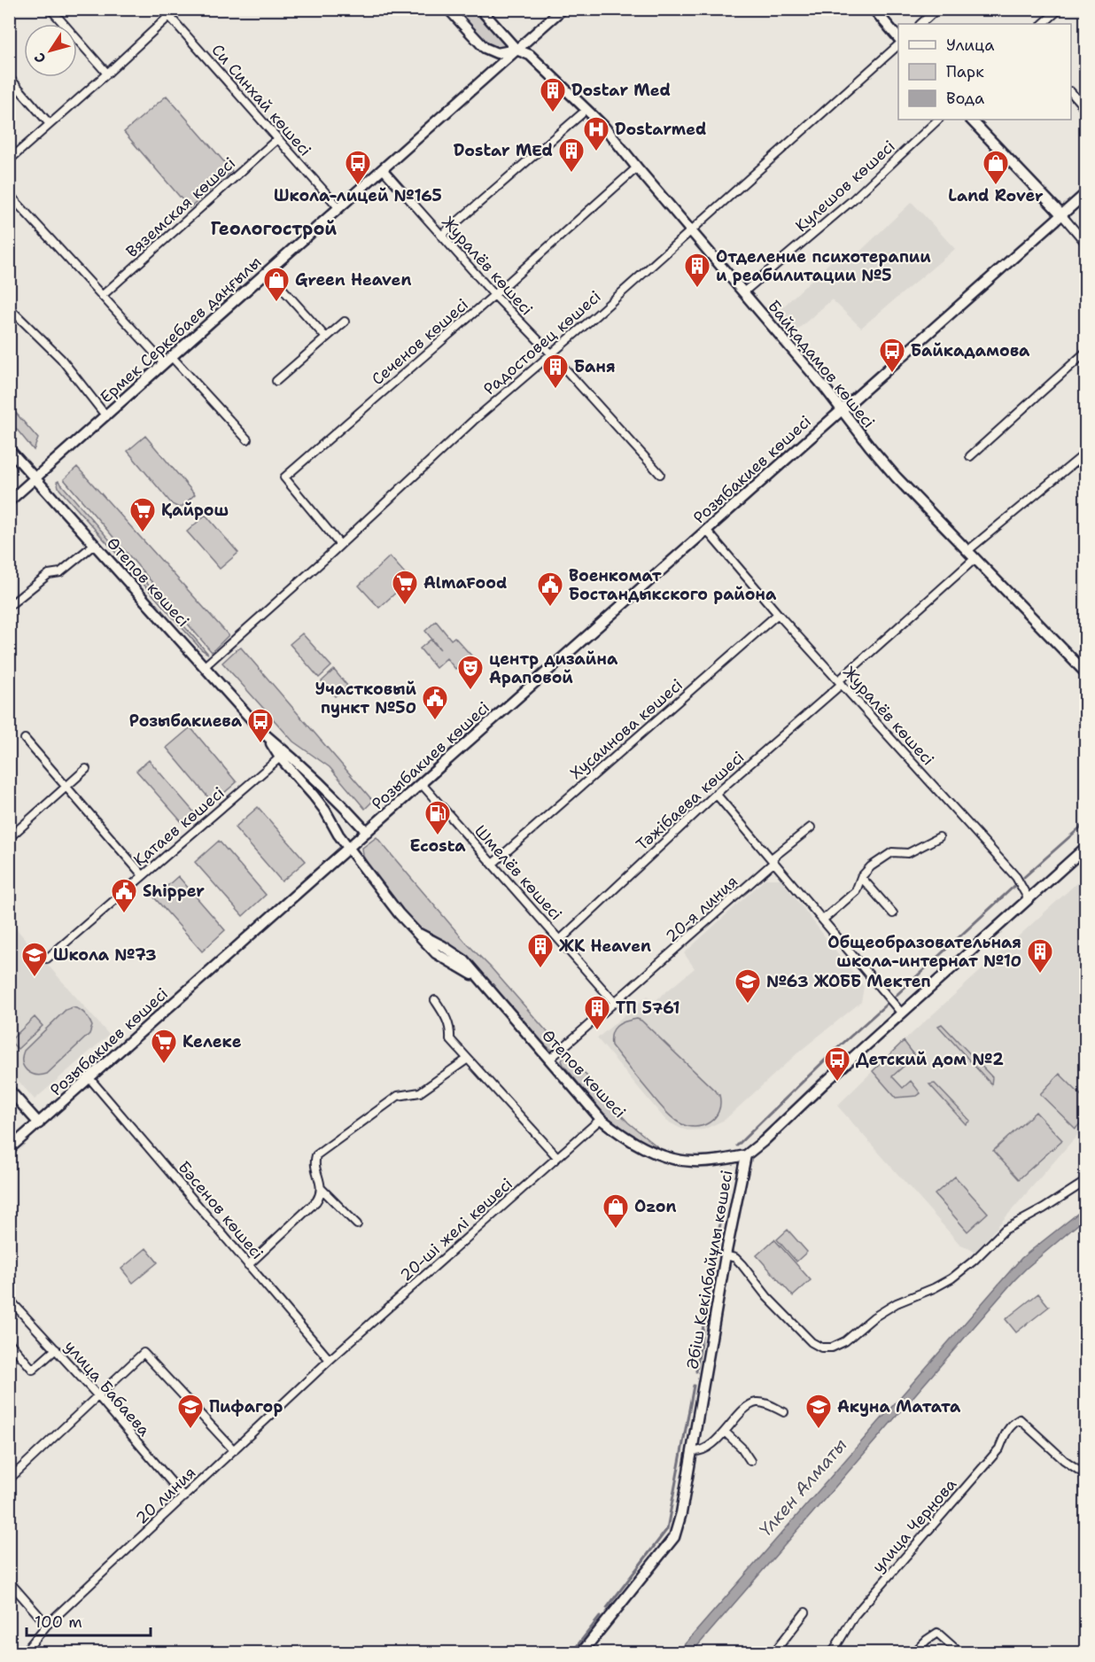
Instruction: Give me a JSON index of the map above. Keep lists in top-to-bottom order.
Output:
{
  "streets": {
    "street": [
      "Си Синхай көшесі",
      "Кулешов көшесі",
      "Вяземская көшесі",
      "Журалёв көшесі",
      "Ермек Серкебаев даңғылы",
      "Сеченов көшесі",
      "Радостовец көшесі",
      "Байқадамов көшесі",
      "Розыбакиев көшесі",
      "Өтепов көшесі",
      "Хусаинова көшесі",
      "Тәжібаева көшесі",
      "Қатаев көшесі",
      "Шмелёв көшесі",
      "20-я линия",
      "Бәсенов көшесі",
      "20-ші желі көшесі",
      "Әбіш Кекілбайұлы көшесі",
      "улица Бабаева",
      "20 линия",
      "улица Чернова"
    ]
  },
  "crossings": [
    ["Си Синхай көшесі", "Вяземская көшесі"],
    ["Си Синхай көшесі", "Ермек Серкебаев даңғылы"],
    ["Кулешов көшесі", "Байқадамов көшесі"],
    ["Журалёв көшесі", "Ермек Серкебаев даңғылы"],
    ["Журалёв көшесі", "Сеченов көшесі"],
    ["Журалёв көшесі", "Радостовец көшесі"],
    ["Журалёв көшесі", "Розыбакиев көшесі"],
    ["Журалёв көшесі", "Хусаинова көшесі"],
    ["Журалёв көшесі", "Тәжібаева көшесі"],
    ["Журалёв көшесі", "Әбіш Кекілбайұлы көшесі"],
    ["Ермек Серкебаев даңғылы", "Байқадамов көшесі"],
    ["Ермек Серкебаев даңғылы", "Өтепов көшесі"],
    ["Сеченов көшесі", "Радостовец көшесі"],
    ["Сеченов көшесі", "Байқадамов көшесі"],
    ["Радостовец көшесі", "Байқадамов көшесі"],
    ["Радостовец көшесі", "Өтепов көшесі"],
    ["Байқадамов көшесі", "Розыбакиев көшесі"],
    ["Байқадамов көшесі", "Тәжібаева көшесі"],
    ["Розыбакиев көшесі", "Өтепов көшесі"],
    ["Розыбакиев көшесі", "Шмелёв көшесі"],
    ["Розыбакиев көшесі", "Бәсенов көшесі"],
    ["Өтепов көшесі", "Қатаев көшесі"],
    ["Өтепов көшесі", "20-я линия"],
    ["Өтепов көшесі", "20-ші желі көшесі"],
    ["Өтепов көшесі", "Әбіш Кекілбайұлы көшесі"],
    ["Хусаинова көшесі", "Шмелёв көшесі"],
    ["Тәжібаева көшесі", "Шмелёв көшесі"],
    ["Шмелёв көшесі", "20-я линия"],
    ["Бәсенов көшесі", "20-ші желі көшесі"],
    ["Бәсенов көшесі", "20 линия"],
    ["20-ші желі көшесі", "20 линия"],
    ["улица Бабаева", "20 линия"]
  ],
  "districts": ["Геологострой"],
  "water": ["Үлкен Алматы"],
  "places": {
    "building": [
      "Dostar Med",
      "Dostar MEd",
      "Отделение психотерапии и реабилитации №5",
      "Баня",
      "ЖК Heaven",
      "Общеобразовательная школа-интернат №10",
      "ТП 5761"
    ],
    "hospital": ["Dostarmed"],
    "bus stop": [
      "Школа-лицей №165",
      "Байкадамова",
      "Розыбакиева",
      "Детский дом №2"
    ],
    "shop": ["Land Rover", "Green Heaven", "Ozon"],
    "supermarket": ["Қайрош", "AlmaFood", "Келеке"],
    "public building": ["Военкомат Бостандыкского района", "Участковый пункт №50", "Shipper"],
    "theatre": ["центр дизайна Араповой"],
    "fuel station": ["Ecosta"],
    "school or university": [
      "Школа №73",
      "№63 ЖОББ Мектеп",
      "Пифагор",
      "Акуна Матата"
    ]
  },
  "legend": ["Улица", "Парк", "Вода"],
  "scale_bar": "100 m",
  "north": "bottom left"
}
